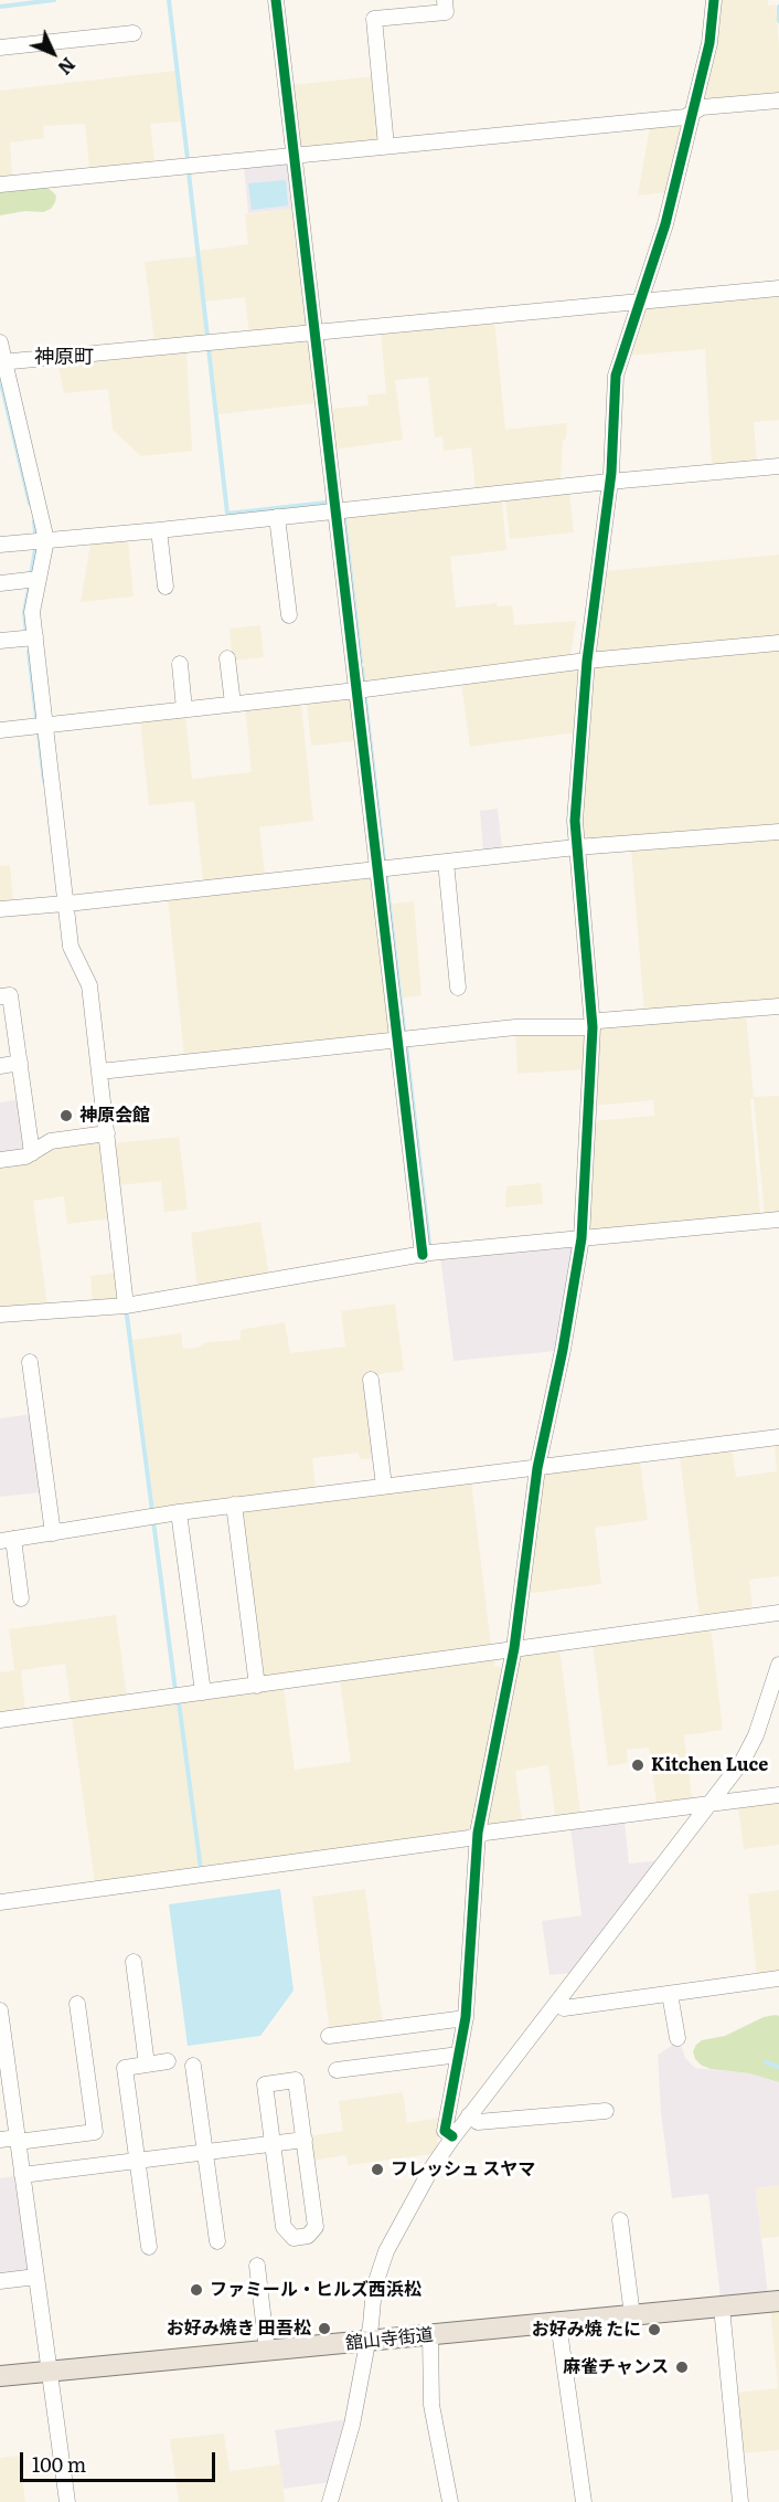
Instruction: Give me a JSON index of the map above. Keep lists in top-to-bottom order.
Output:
{
  "streets": {
    "main road": ["舘山寺街道"]
  },
  "districts": ["神原町"],
  "places": [
    "神原会館",
    "Kitchen Luce",
    "フレッシュ スヤマ",
    "ファミール・ヒルズ西浜松",
    "お好み焼き 田吾松",
    "お好み焼 たに",
    "麻雀チャンス"
  ],
  "scale_bar": "100 m",
  "north": "bottom right"
}
